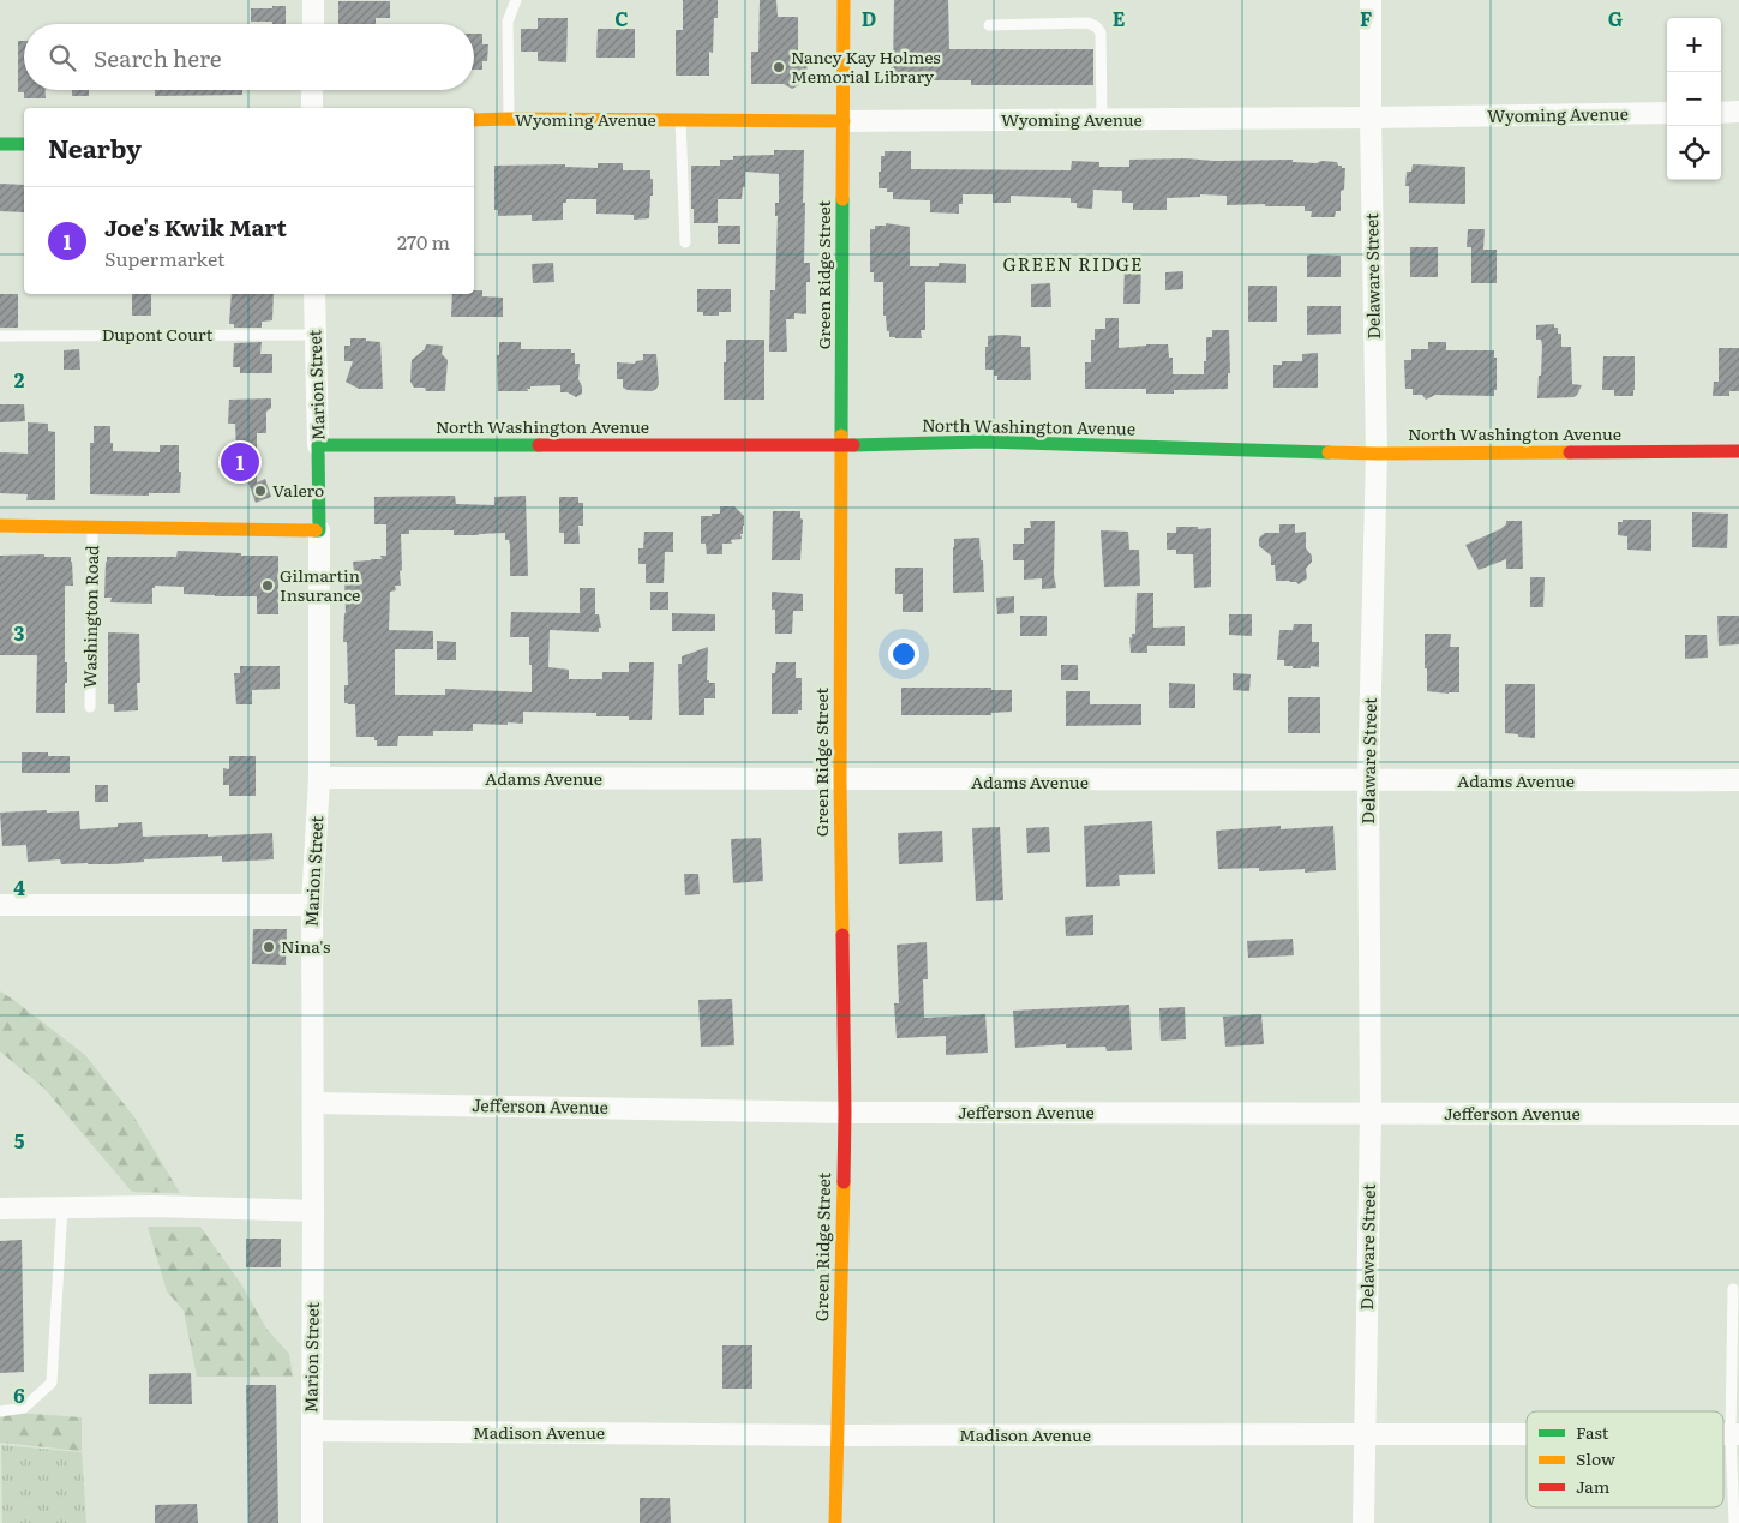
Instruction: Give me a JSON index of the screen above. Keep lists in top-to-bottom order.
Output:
{
  "streets": {
    "main road": [
      "Wyoming Avenue",
      "Green Ridge Street",
      "Marion Street",
      "North Washington Avenue"
    ],
    "street": [
      "Delaware Street",
      "Adams Avenue",
      "Jefferson Avenue",
      "Madison Avenue"
    ],
    "lane": ["Dupont Court", "Washington Road"]
  },
  "crossings": [
    ["Wyoming Avenue", "Green Ridge Street"],
    ["Wyoming Avenue", "Delaware Street"],
    ["Green Ridge Street", "North Washington Avenue"],
    ["Green Ridge Street", "Adams Avenue"],
    ["Green Ridge Street", "Jefferson Avenue"],
    ["Green Ridge Street", "Madison Avenue"],
    ["Delaware Street", "North Washington Avenue"],
    ["Delaware Street", "Adams Avenue"],
    ["Delaware Street", "Jefferson Avenue"],
    ["Delaware Street", "Madison Avenue"],
    ["Dupont Court", "Marion Street"],
    ["Marion Street", "North Washington Avenue"],
    ["Marion Street", "Adams Avenue"],
    ["Marion Street", "Jefferson Avenue"],
    ["Marion Street", "Madison Avenue"]
  ],
  "districts": ["GREEN RIDGE"],
  "places": [
    "Nancy Kay Holmes Memorial Library",
    "Valero",
    "Gilmartin Insurance",
    "Nina's"
  ],
  "legend": ["Fast", "Slow", "Jam"],
  "page": {
    "map_buttons": ["+", "−"],
    "search": "Search here",
    "heading": "Nearby",
    "list": [
      {
        "mark": "1",
        "name": "Joe's Kwik Mart",
        "note": "Supermarket",
        "value": "270 m"
      }
    ],
    "pins": "1"
  },
  "grid": {
    "columns": [
      "C",
      "D",
      "E",
      "F",
      "G"
    ],
    "rows": [
      "2",
      "3",
      "4",
      "5",
      "6"
    ]
  }
}
